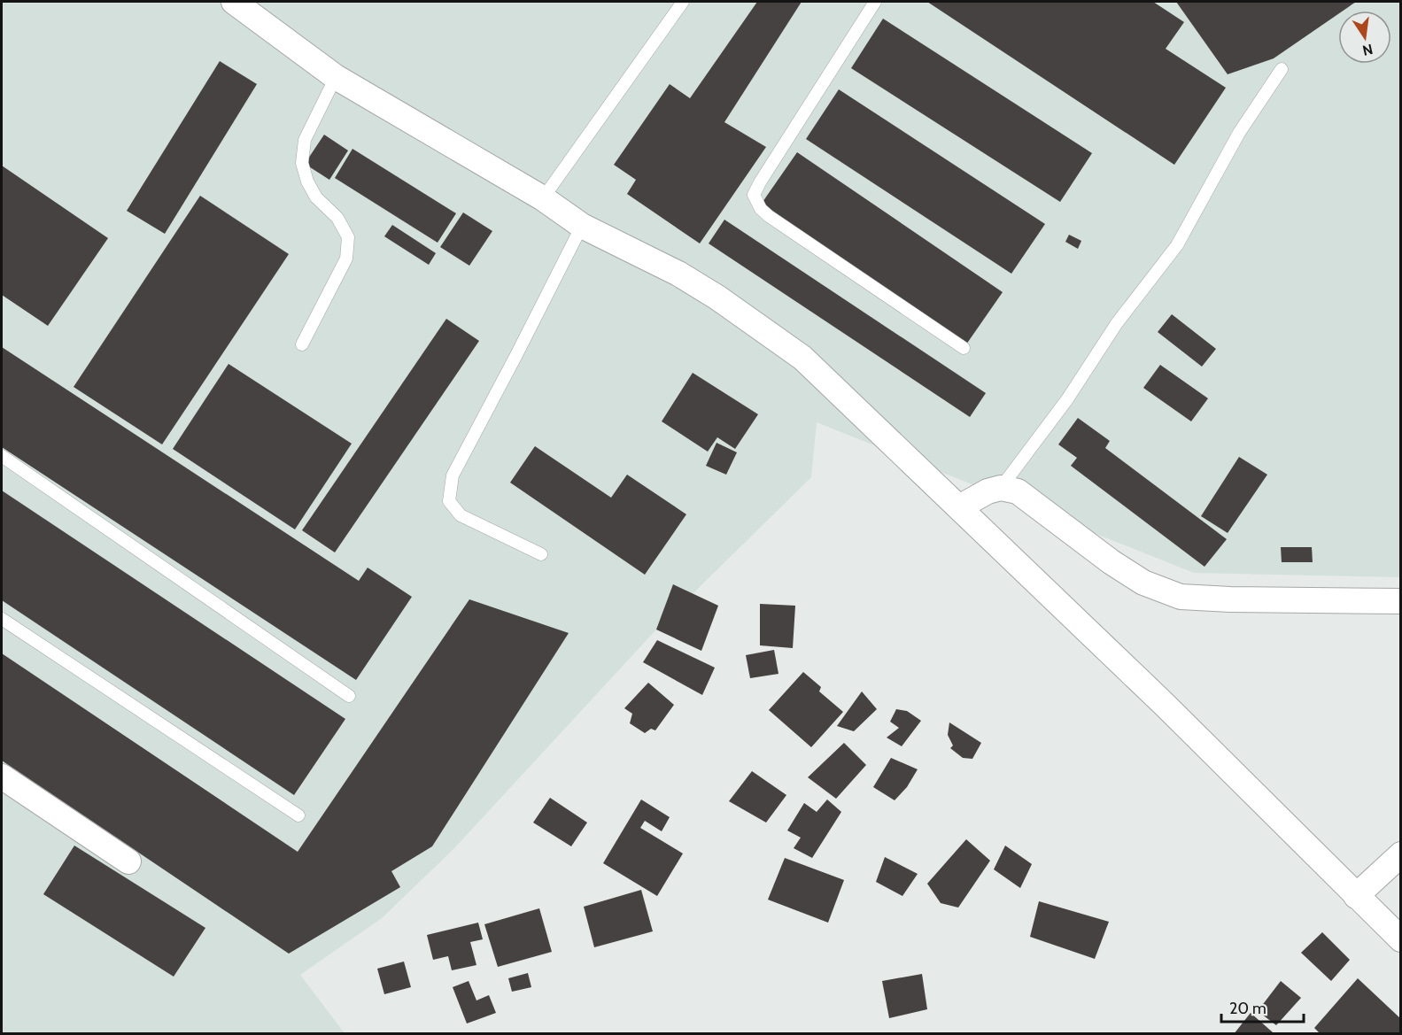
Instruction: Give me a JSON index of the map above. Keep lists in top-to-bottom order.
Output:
{
  "scale_bar": "20 m",
  "north": "bottom"
}
